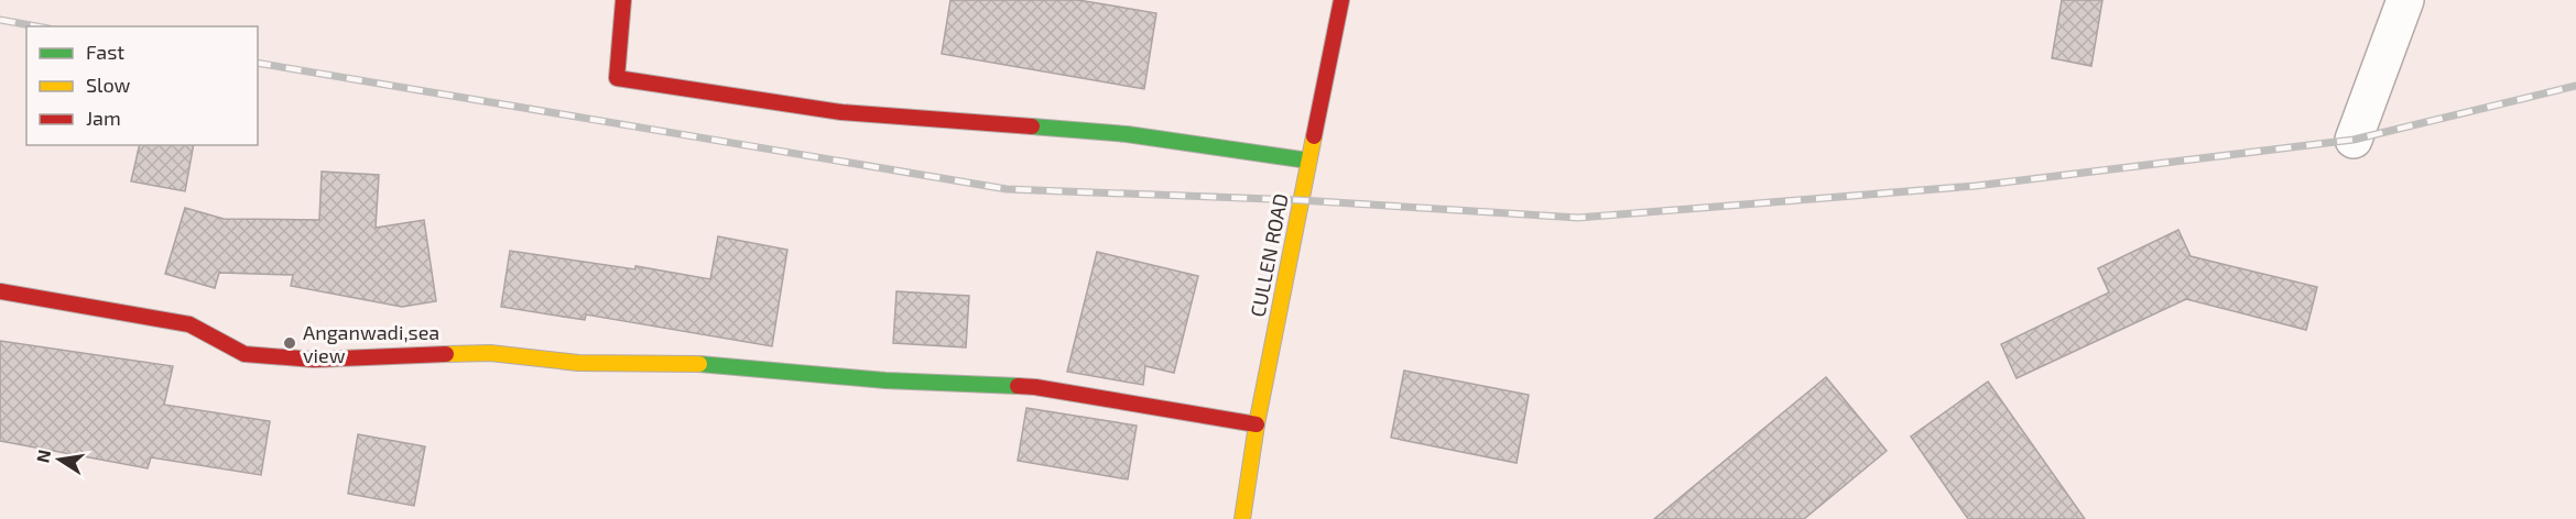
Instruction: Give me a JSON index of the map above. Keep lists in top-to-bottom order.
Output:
{
  "streets": {
    "street": ["CULLEN ROAD"]
  },
  "places": ["Anganwadi,sea view"],
  "legend": ["Fast", "Slow", "Jam"],
  "north": "left"
}
